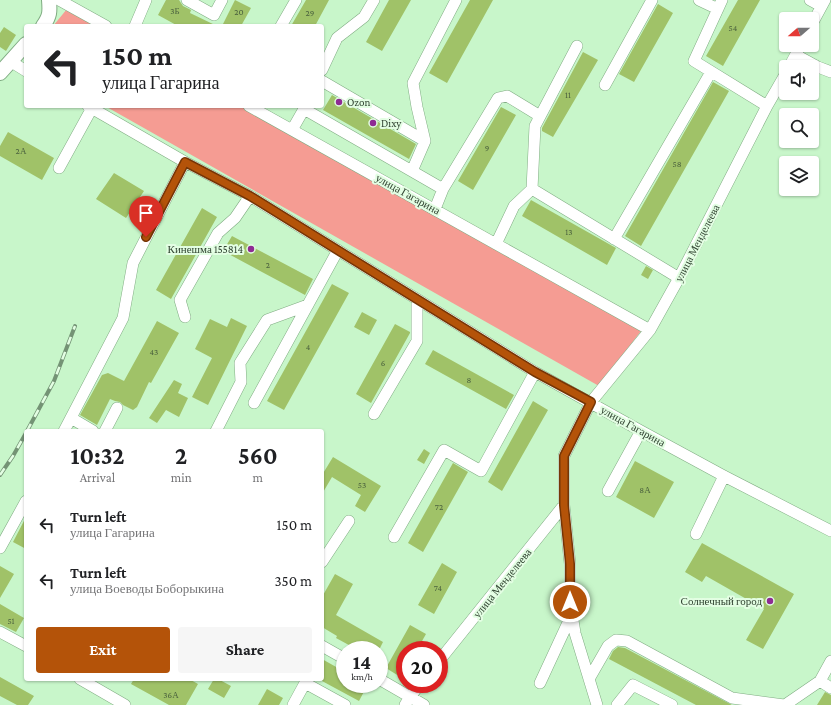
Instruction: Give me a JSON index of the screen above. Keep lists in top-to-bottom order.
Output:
{
  "streets": {
    "street": ["улица Гагарина", "улица Менделеева"]
  },
  "crossings": [
    ["улица Гагарина", "улица Менделеева"]
  ],
  "places": [
    "Ozon",
    "Dixy",
    "Кинешма 155814",
    "Солнечный город"
  ],
  "house_numbers": [
    "3Б",
    "20",
    "29",
    "54",
    "11",
    "9",
    "2А",
    "58",
    "13",
    "2",
    "4",
    "43",
    "6",
    "8",
    "53",
    "8А",
    "72",
    "74",
    "51",
    "36А"
  ],
  "north": "left",
  "page": {
    "turn": ["150 m", "улица Гагарина"],
    "eta": [
      "10:32",
      "Arrival",
      "2",
      "min",
      "560",
      "m"
    ],
    "list": [
      {
        "name": "Turn left",
        "note": "улица Гагарина",
        "value": "150 m"
      },
      {
        "name": "Turn left",
        "note": "улица Воеводы Боборыкина",
        "value": "350 m"
      }
    ],
    "buttons": ["Exit", "Share"],
    "speed": "14 km/h",
    "limit": "20"
  }
}
